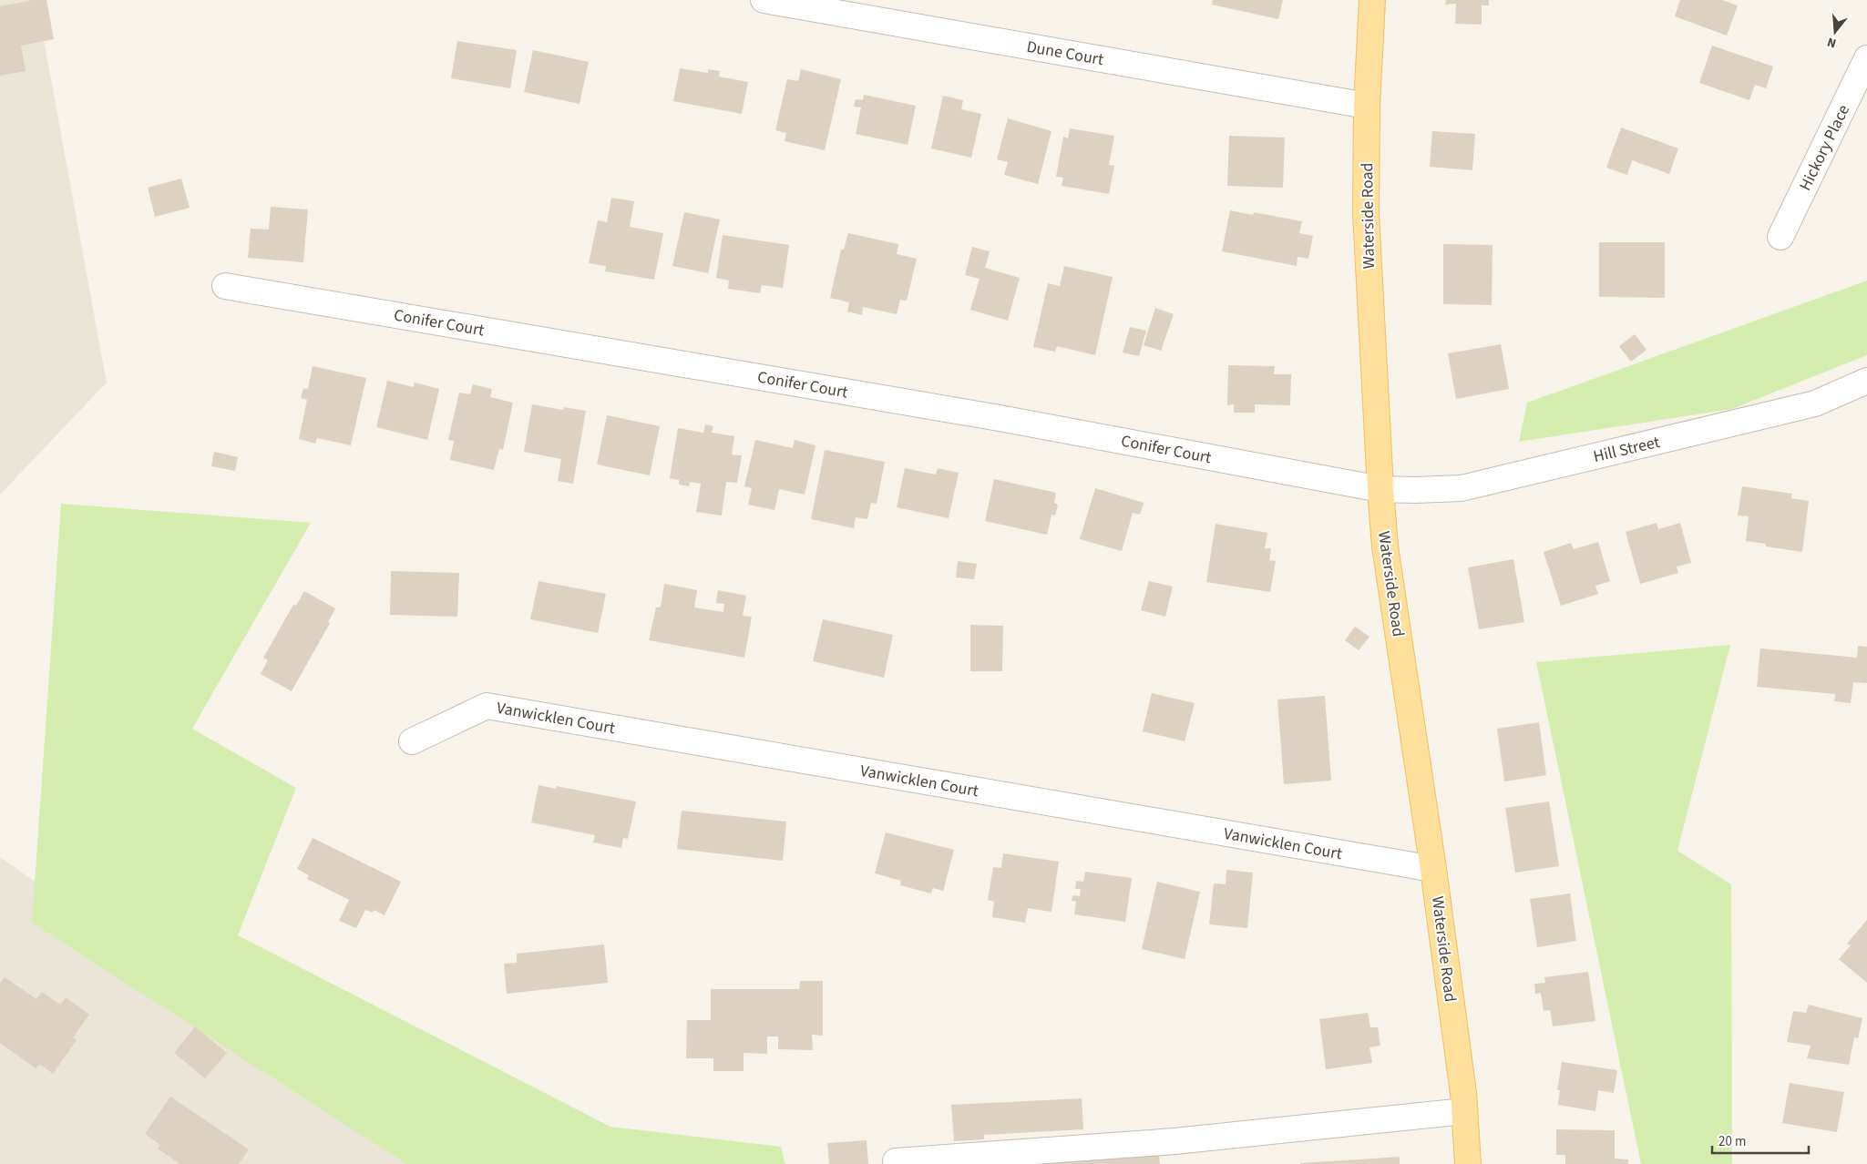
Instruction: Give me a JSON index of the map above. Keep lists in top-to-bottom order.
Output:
{
  "streets": {
    "main road": ["Waterside Road"],
    "street": [
      "Dune Court",
      "Hickory Place",
      "Conifer Court",
      "Hill Street",
      "Vanwicklen Court"
    ]
  },
  "crossings": [
    ["Dune Court", "Waterside Road"],
    ["Waterside Road", "Conifer Court"],
    ["Waterside Road", "Hill Street"],
    ["Waterside Road", "Vanwicklen Court"],
    ["Conifer Court", "Hill Street"]
  ],
  "scale_bar": "20 m",
  "north": "bottom"
}
